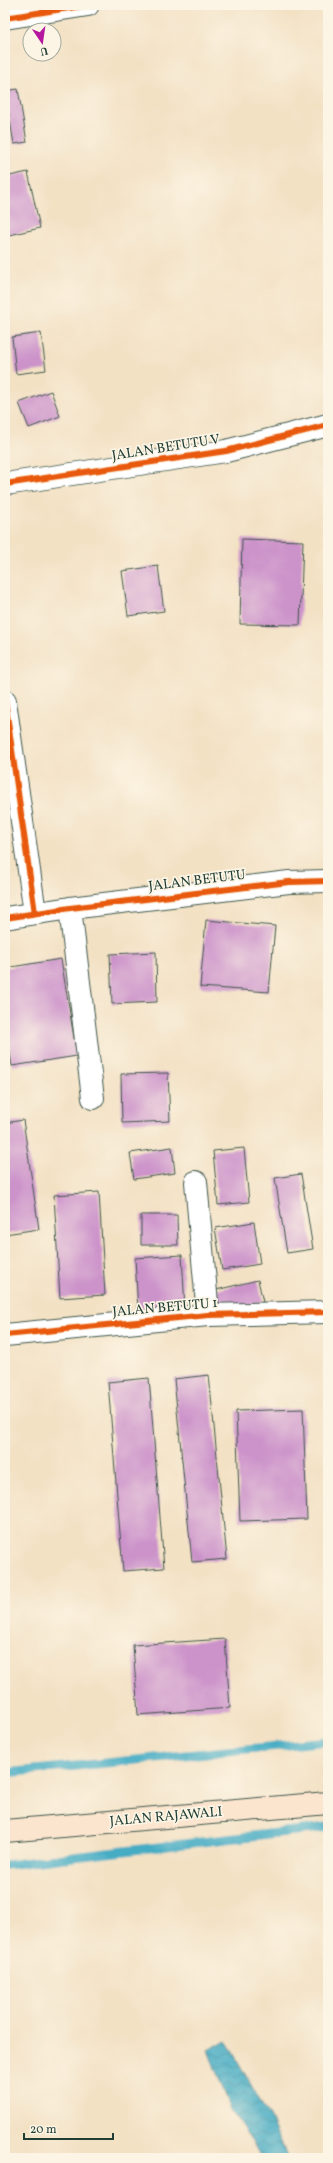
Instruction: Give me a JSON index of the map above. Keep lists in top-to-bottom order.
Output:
{
  "streets": {
    "main road": ["JALAN RAJAWALI"],
    "street": ["JALAN BETUTU V", "JALAN BETUTU", "JALAN BETUTU 1"]
  },
  "scale_bar": "20 m",
  "north": "bottom"
}
